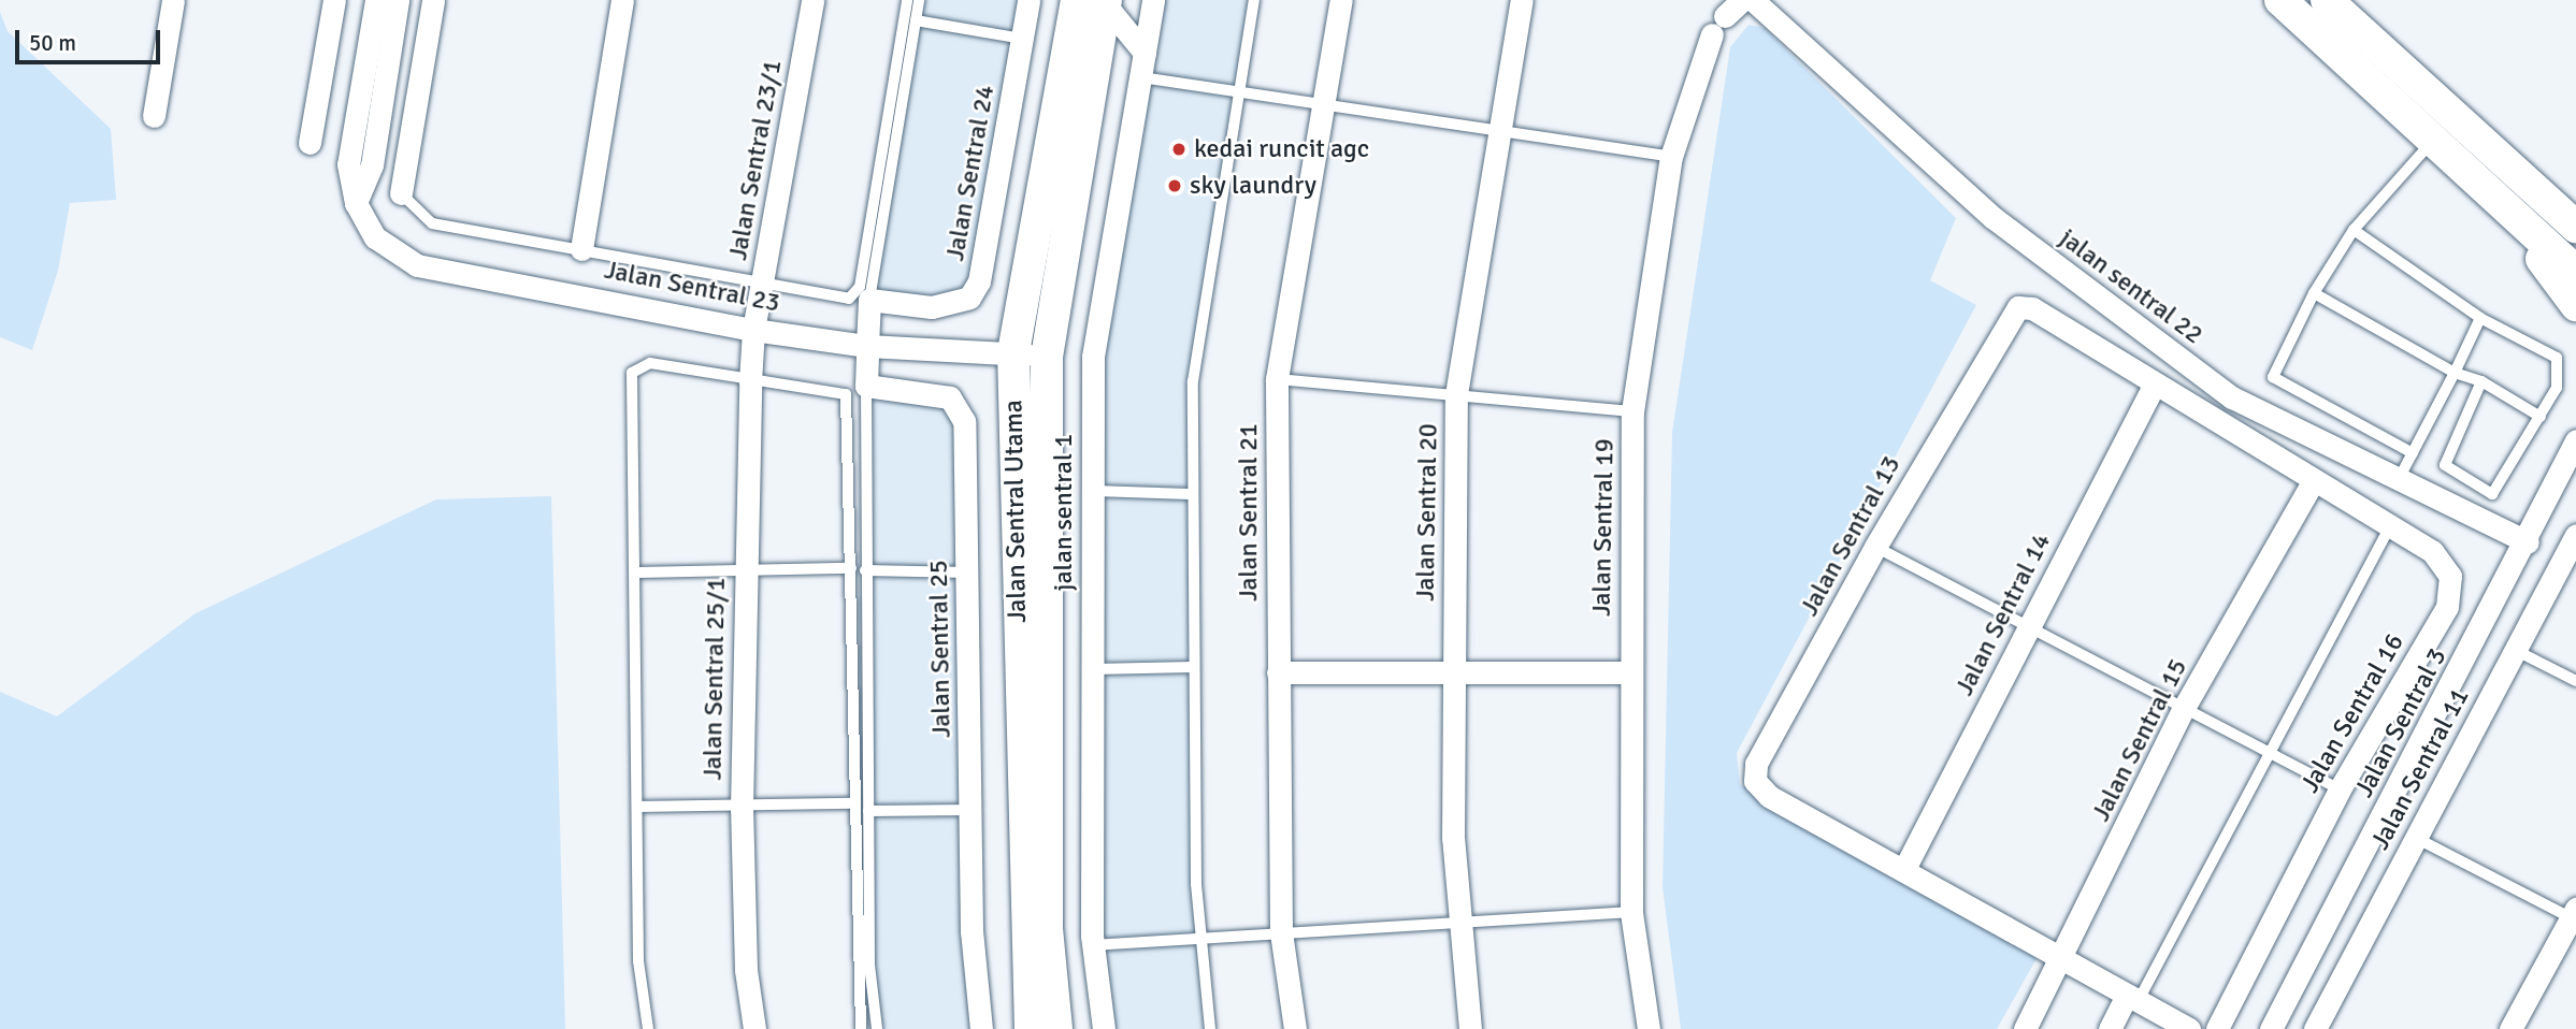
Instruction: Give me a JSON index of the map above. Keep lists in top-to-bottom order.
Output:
{
  "streets": {
    "street": [
      "Jalan Sentral 23/1",
      "Jalan Sentral 24",
      "Jalan Sentral 23",
      "jalan sentral 22",
      "Jalan Sentral Utama",
      "jalan sentral 1",
      "Jalan Sentral 21",
      "Jalan Sentral 20",
      "Jalan Sentral 19",
      "Jalan Sentral 13",
      "Jalan Sentral 14",
      "Jalan Sentral 25",
      "Jalan Sentral 25/1",
      "Jalan Sentral 16",
      "Jalan Sentral 3",
      "Jalan Sentral 15",
      "Jalan Sentral 11"
    ]
  },
  "crossings": [
    ["Jalan Sentral 23/1", "Jalan Sentral 23"],
    ["Jalan Sentral 23/1", "Jalan Sentral 25/1"],
    ["Jalan Sentral 23", "Jalan Sentral Utama"],
    ["Jalan Sentral 23", "Jalan Sentral 25/1"],
    ["jalan sentral 22", "Jalan Sentral 3"],
    ["Jalan Sentral 13", "Jalan Sentral 14"],
    ["Jalan Sentral 13", "Jalan Sentral 16"],
    ["Jalan Sentral 14", "Jalan Sentral 16"],
    ["Jalan Sentral 16", "Jalan Sentral 15"]
  ],
  "places": ["kedai runcit agc", "sky laundry"],
  "scale_bar": "50 m"
}
